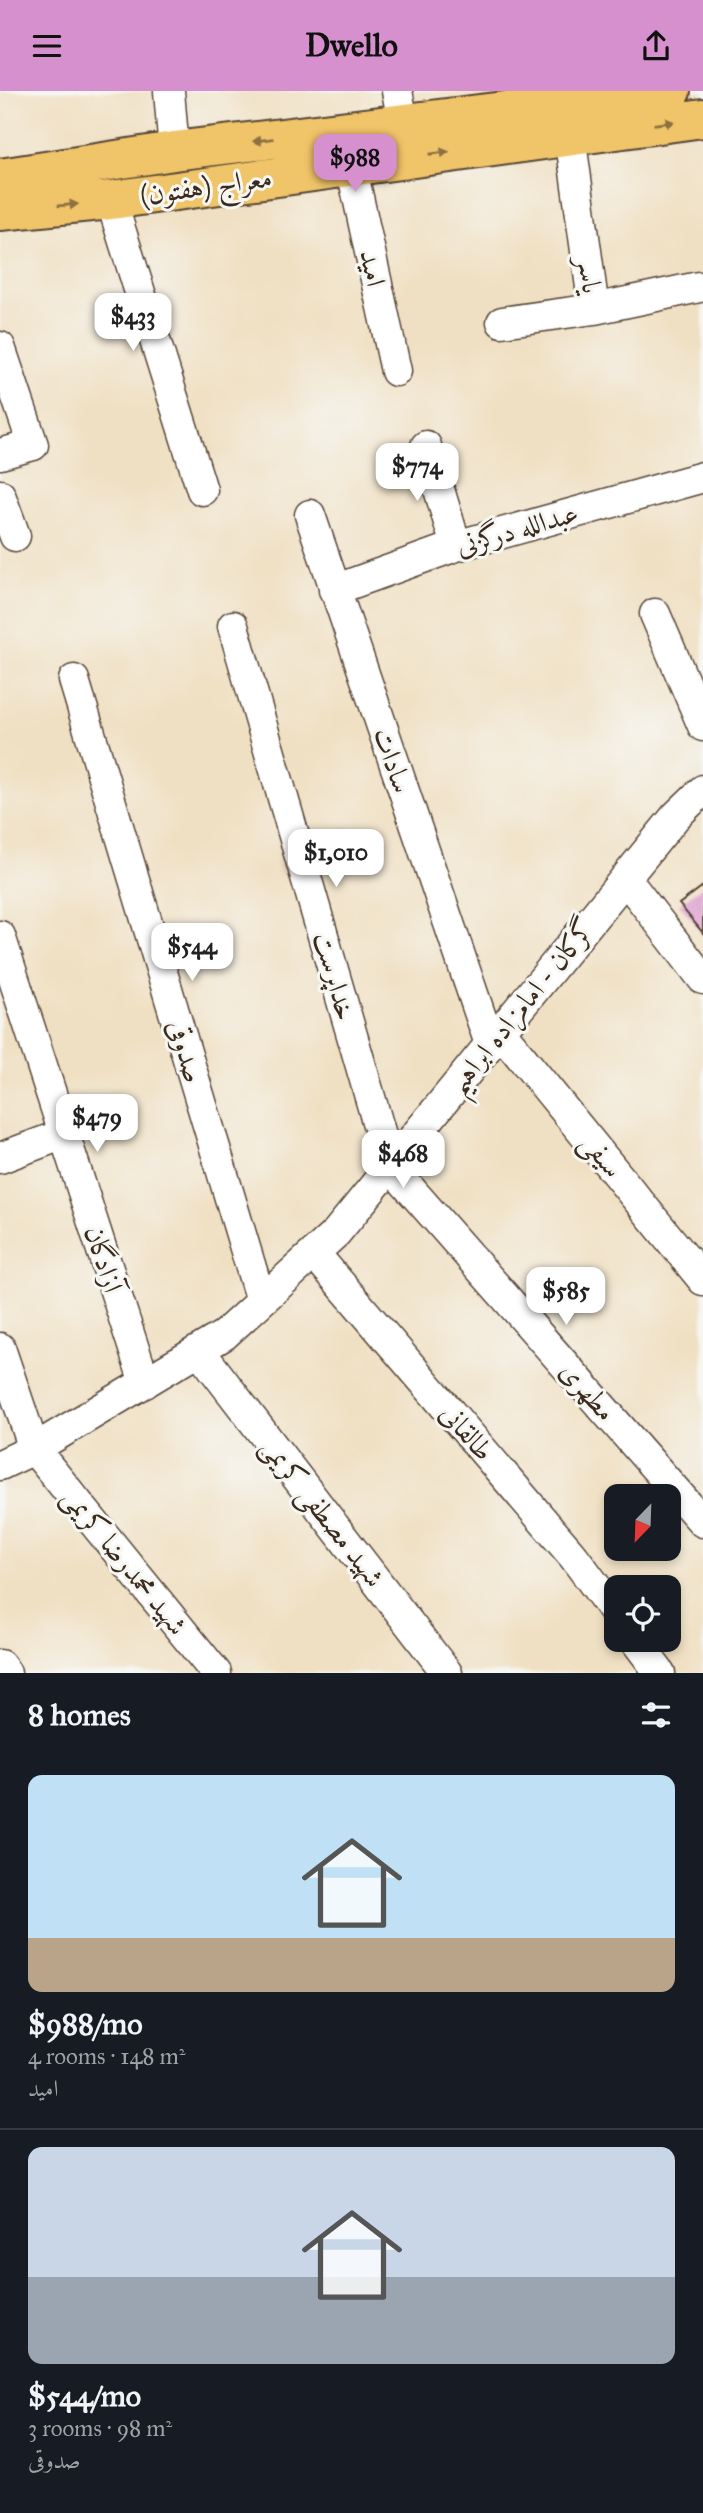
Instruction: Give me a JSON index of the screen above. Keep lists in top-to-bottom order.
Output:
{
  "streets": {
    "main road": ["معراج (هفتون)"],
    "street": [
      "امید",
      "یاسر",
      "عبدالله درگزنی",
      "سادات",
      "خداپرست",
      "گرکان - امامزاده ابراهیم",
      "صدوقی",
      "سیفی",
      "آزادگان",
      "مطهری",
      "طالقانی",
      "شهید مصطفی کریمی",
      "شهید محمدرضا کریمی"
    ]
  },
  "crossings": [
    ["معراج (هفتون)", "امید"],
    ["معراج (هفتون)", "یاسر"],
    ["عبدالله درگزنی", "سادات"],
    ["سادات", "گرکان - امامزاده ابراهیم"],
    ["سادات", "سیفی"],
    ["خداپرست", "گرکان - امامزاده ابراهیم"],
    ["خداپرست", "مطهری"],
    ["گرکان - امامزاده ابراهیم", "صدوقی"],
    ["گرکان - امامزاده ابراهیم", "سیفی"],
    ["گرکان - امامزاده ابراهیم", "آزادگان"],
    ["گرکان - امامزاده ابراهیم", "مطهری"],
    ["گرکان - امامزاده ابراهیم", "طالقانی"],
    ["گرکان - امامزاده ابراهیم", "شهید مصطفی کریمی"],
    ["گرکان - امامزاده ابراهیم", "شهید محمدرضا کریمی"]
  ],
  "north": "bottom left",
  "page": {
    "header": "Dwello",
    "price": [
      "$988",
      "$433",
      "$774",
      "$1,010",
      "$544",
      "$479",
      "$468",
      "$585"
    ],
    "heading": "8 homes",
    "list": [
      {
        "name": "$988/mo",
        "note": "4 rooms · 148 m² · امید"
      },
      {
        "name": "$544/mo",
        "note": "3 rooms · 98 m² · صدوقی"
      }
    ]
  }
}
